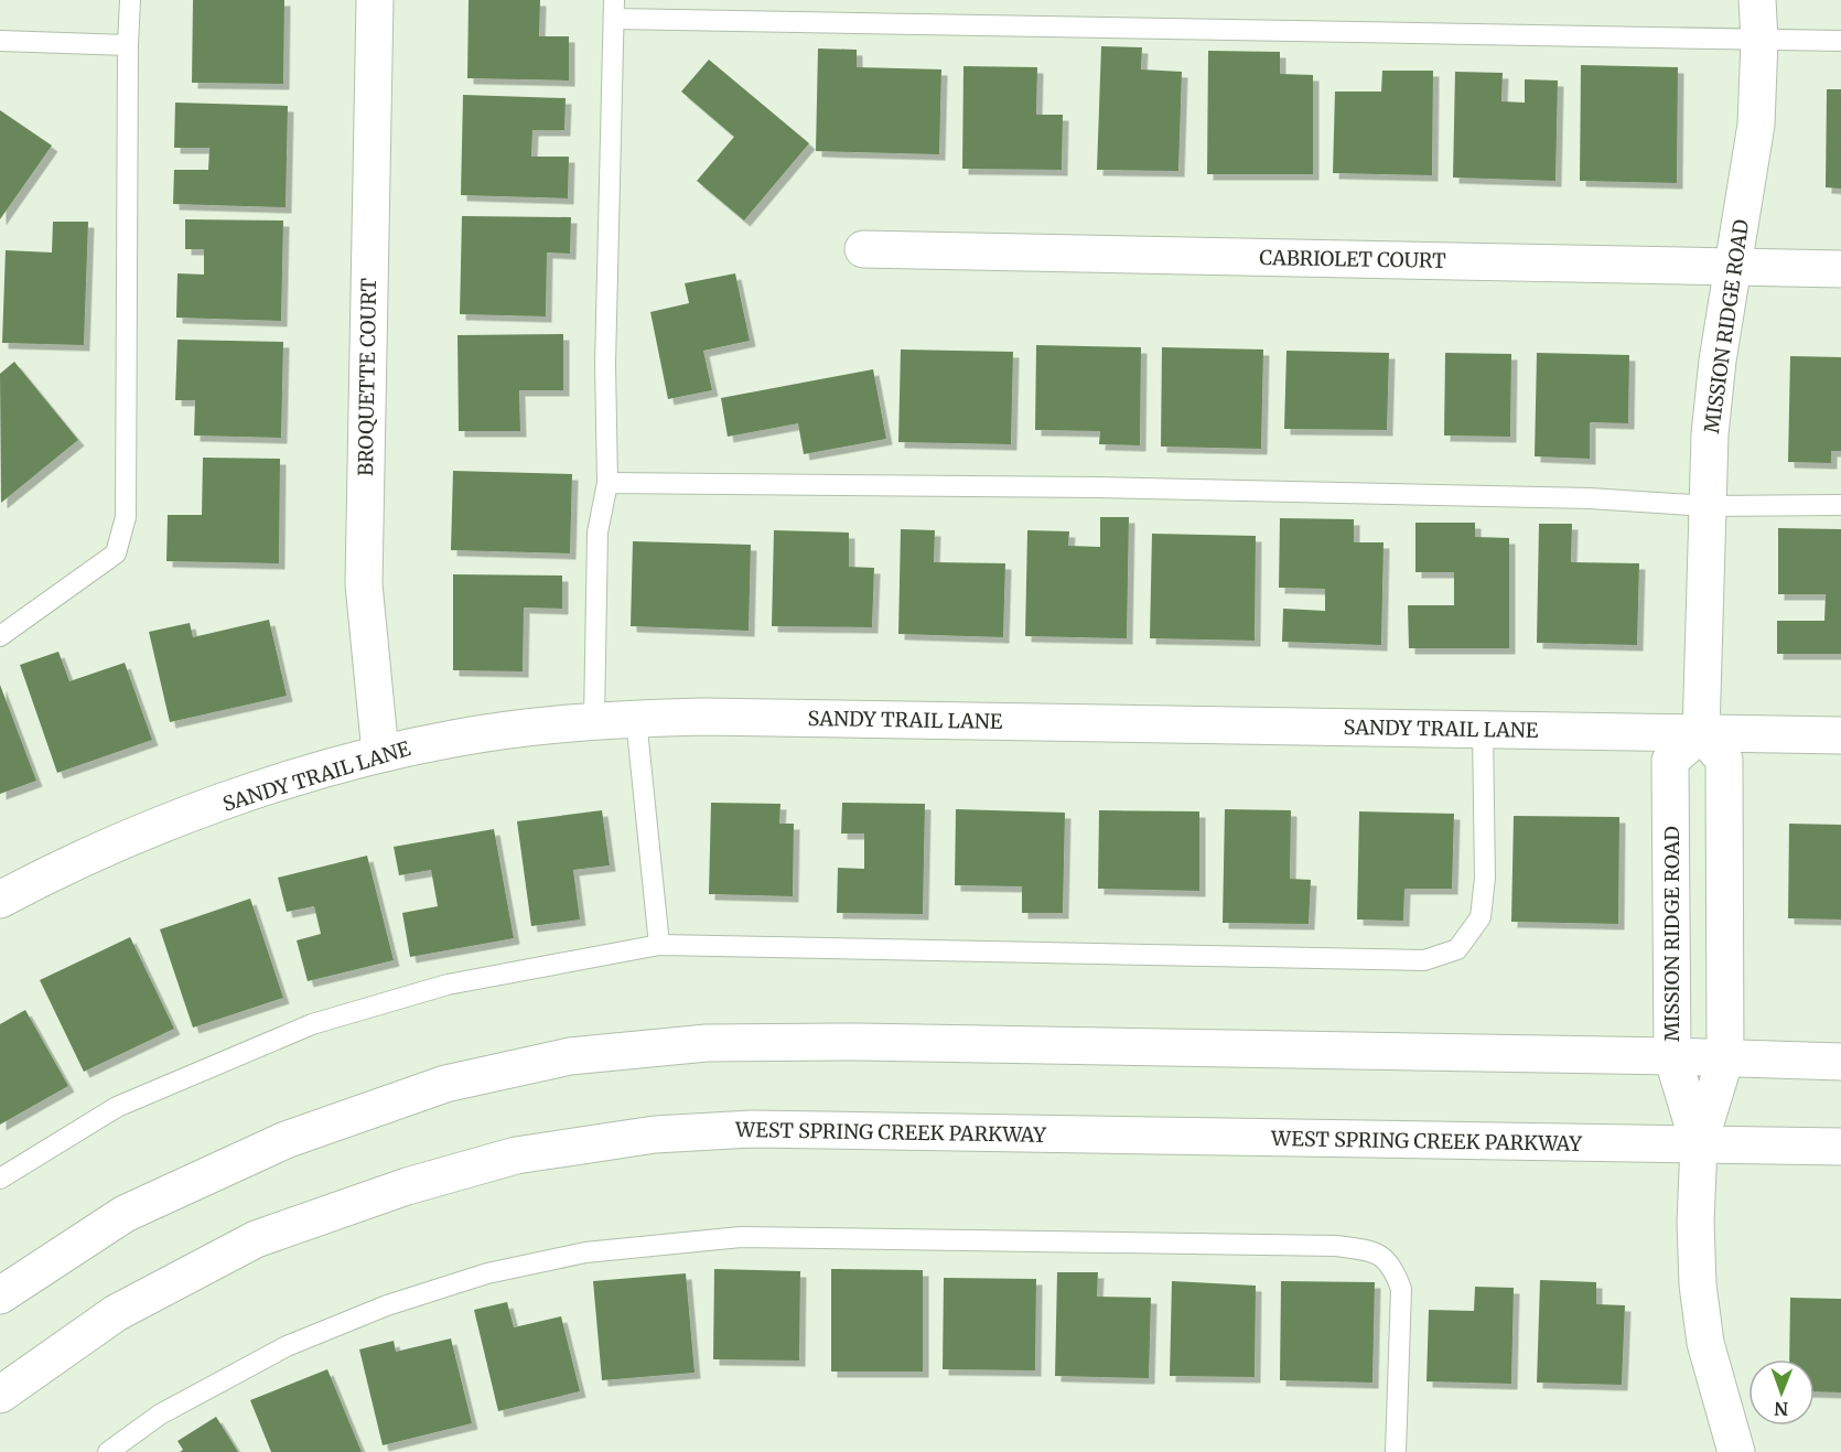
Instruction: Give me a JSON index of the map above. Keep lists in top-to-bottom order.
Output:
{
  "streets": {
    "street": [
      "CABRIOLET COURT",
      "MISSION RIDGE ROAD",
      "BROQUETTE COURT",
      "SANDY TRAIL LANE",
      "WEST SPRING CREEK PARKWAY"
    ]
  },
  "crossings": [
    ["CABRIOLET COURT", "MISSION RIDGE ROAD"],
    ["MISSION RIDGE ROAD", "SANDY TRAIL LANE"],
    ["MISSION RIDGE ROAD", "WEST SPRING CREEK PARKWAY"],
    ["BROQUETTE COURT", "SANDY TRAIL LANE"]
  ],
  "north": "bottom"
}
